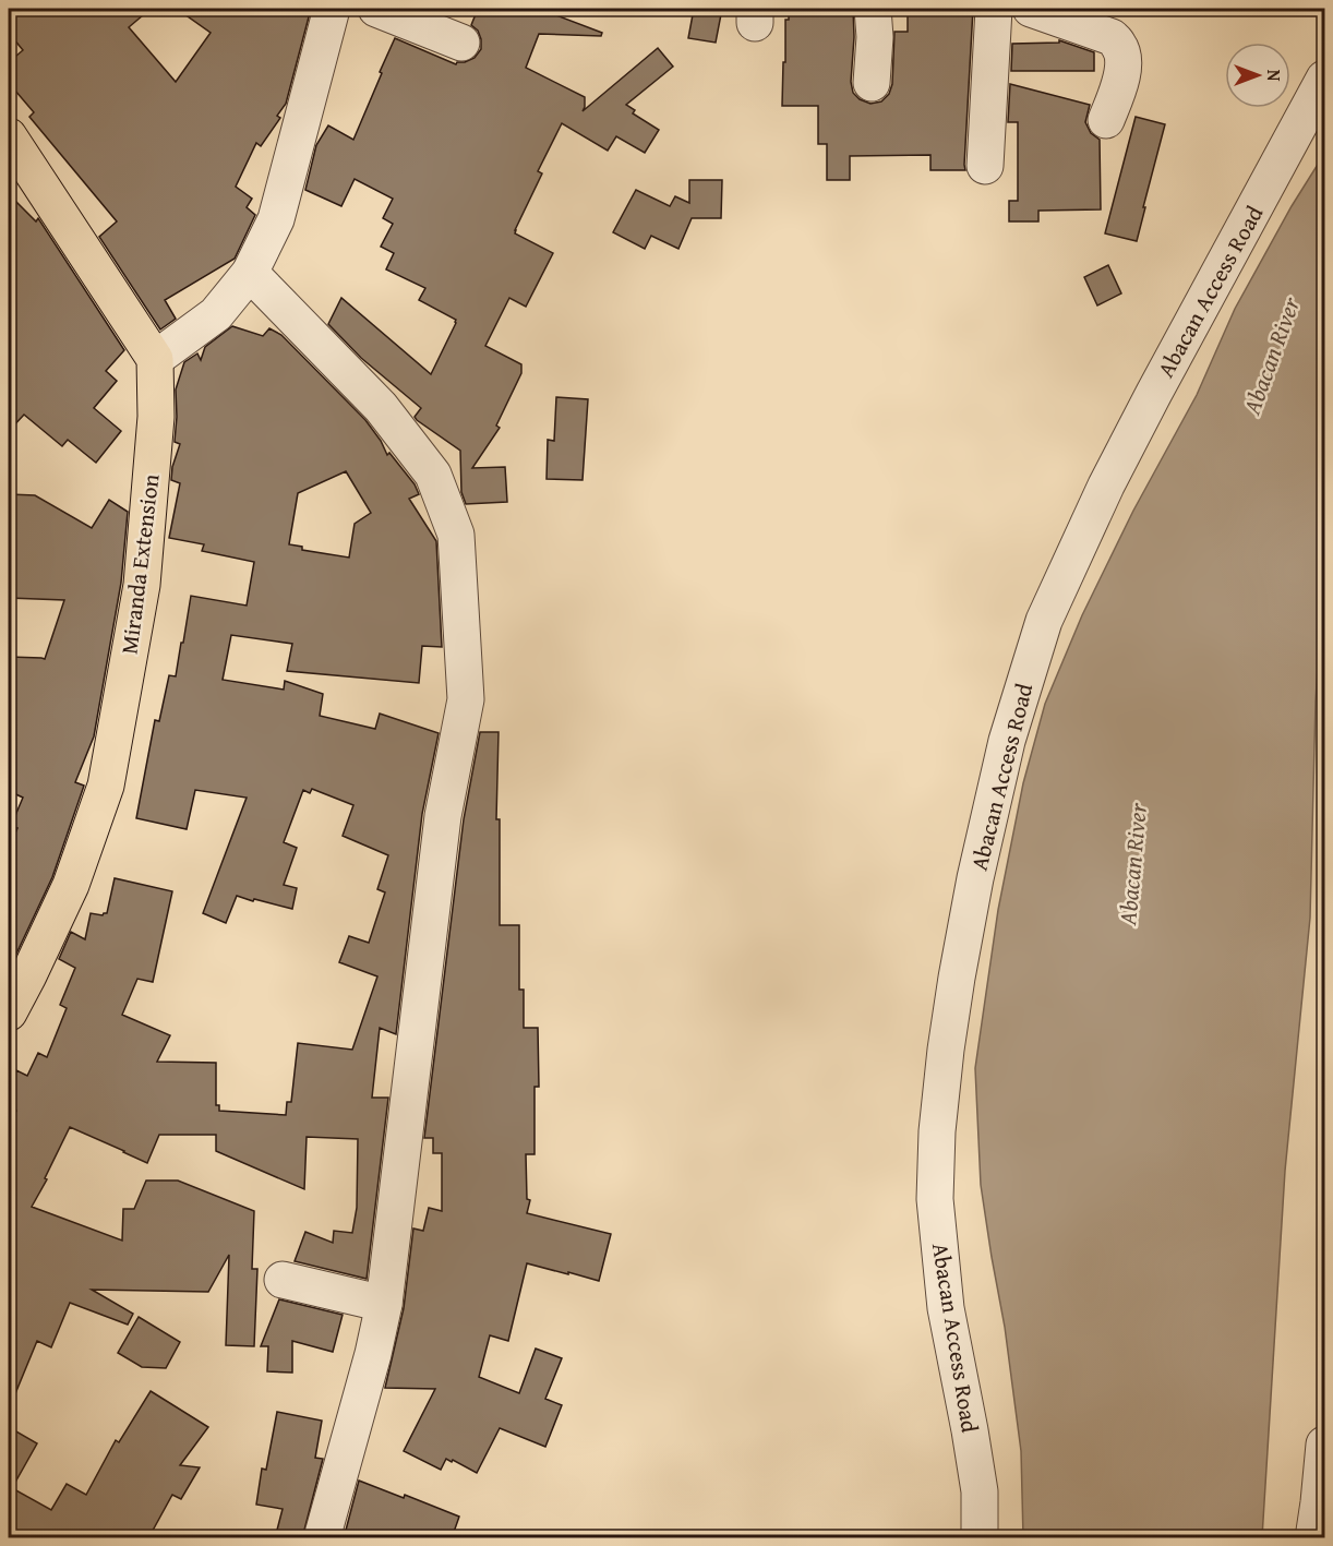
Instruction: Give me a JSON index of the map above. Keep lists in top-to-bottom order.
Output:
{
  "streets": {
    "main road": ["Miranda Extension"],
    "street": ["Abacan Access Road"]
  },
  "water": ["Abacan River"],
  "north": "right"
}
